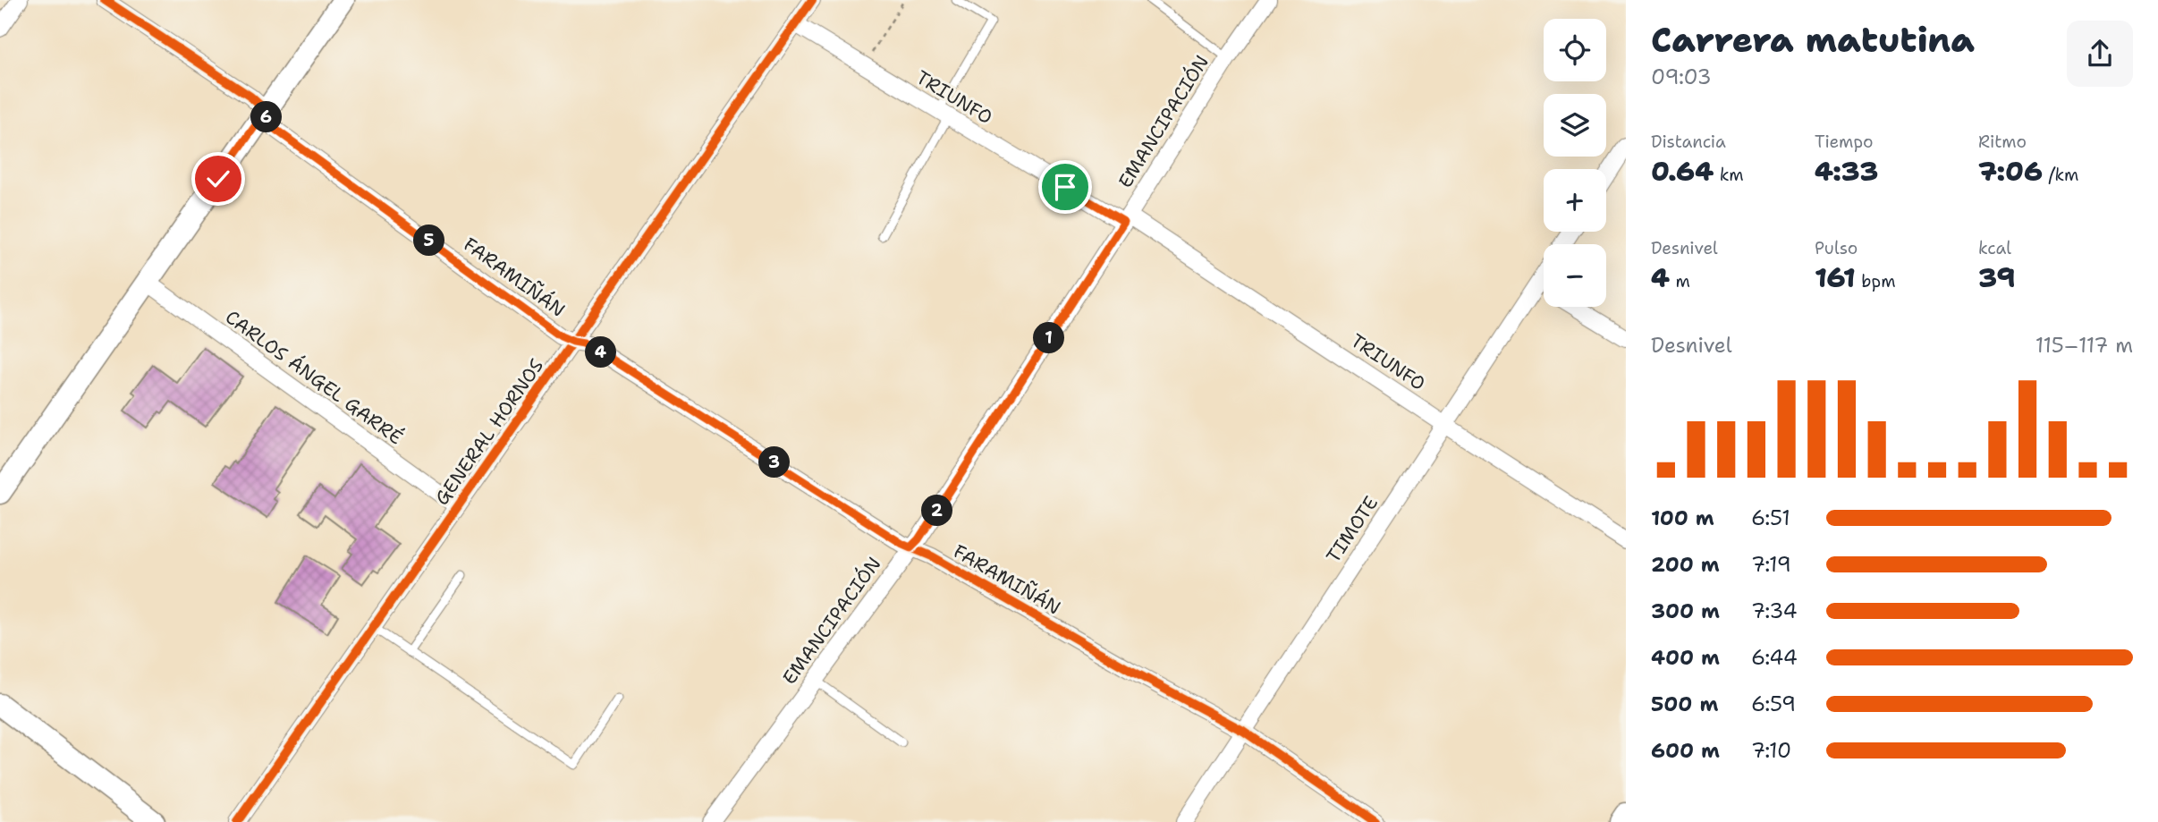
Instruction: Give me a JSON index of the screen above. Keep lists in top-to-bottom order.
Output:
{
  "streets": {
    "street": [
      "TRIUNFO",
      "EMANCIPACIÓN",
      "FARAMIÑÁN",
      "CARLOS ÁNGEL GARRÉ",
      "GENERAL HORNOS",
      "TIMOTE"
    ]
  },
  "crossings": [
    ["TRIUNFO", "EMANCIPACIÓN"],
    ["TRIUNFO", "GENERAL HORNOS"],
    ["TRIUNFO", "TIMOTE"],
    ["EMANCIPACIÓN", "FARAMIÑÁN"],
    ["FARAMIÑÁN", "GENERAL HORNOS"],
    ["FARAMIÑÁN", "TIMOTE"],
    ["CARLOS ÁNGEL GARRÉ", "GENERAL HORNOS"]
  ],
  "page": {
    "heading": ["Carrera matutina", "09:03"],
    "map_buttons": ["+", "−"],
    "pins": [
      "6",
      "5",
      "1",
      "4",
      "3",
      "2"
    ],
    "stats": [
      ["Distancia", "0.64 km"],
      ["Tiempo", "4:33"],
      ["Ritmo", "7:06 /km"],
      ["Desnivel", "4 m"],
      ["Pulso", "161 bpm"],
      ["kcal", "39"]
    ],
    "chart": ["Desnivel", "115–117 m"],
    "list": [
      {
        "name": "100 m",
        "note": "6:51"
      },
      {
        "name": "200 m",
        "note": "7:19"
      },
      {
        "name": "300 m",
        "note": "7:34"
      },
      {
        "name": "400 m",
        "note": "6:44"
      },
      {
        "name": "500 m",
        "note": "6:59"
      },
      {
        "name": "600 m",
        "note": "7:10"
      }
    ]
  }
}
